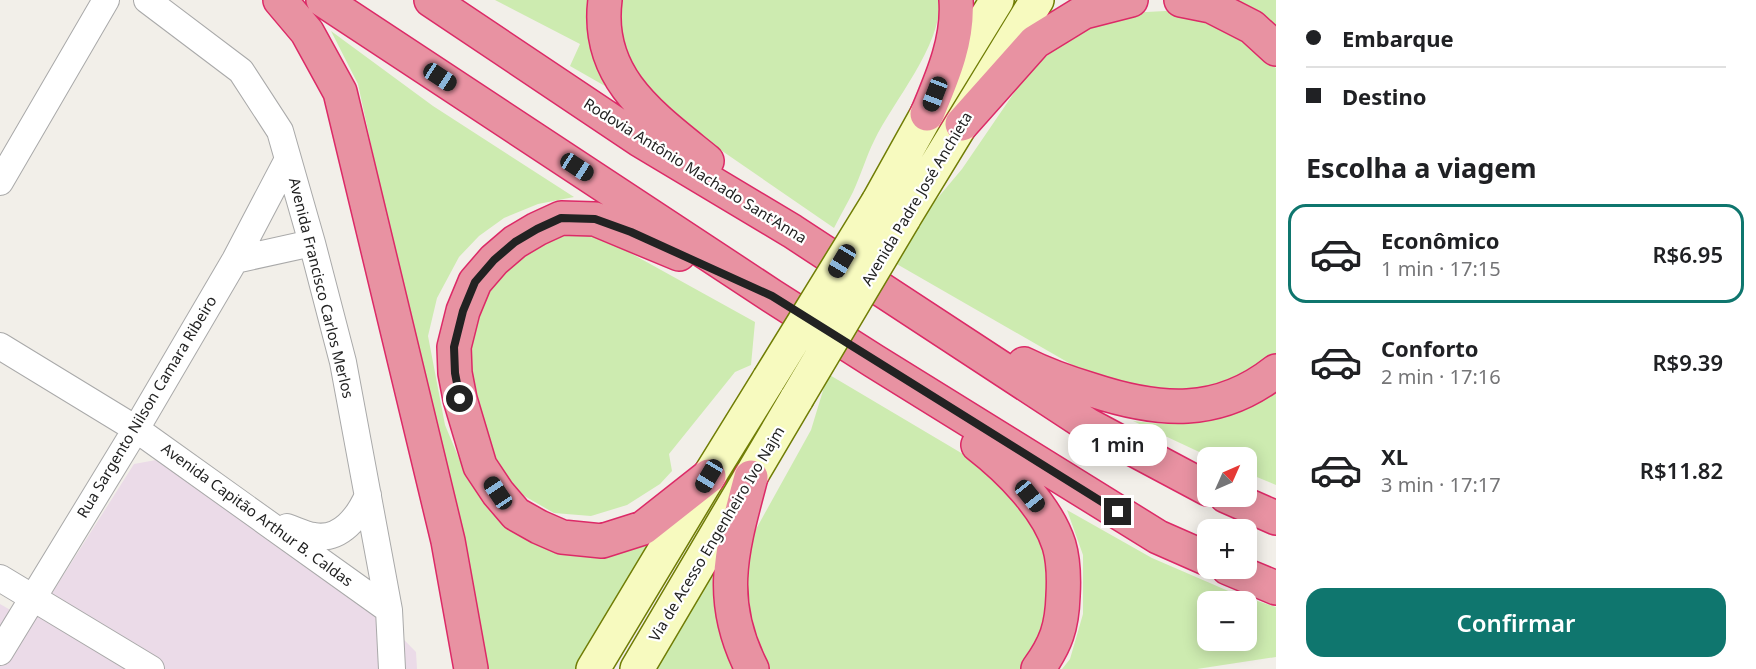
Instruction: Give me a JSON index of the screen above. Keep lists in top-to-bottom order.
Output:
{
  "streets": {
    "highway": ["Rodovia Antônio Machado Sant'Anna"],
    "main road": ["Avenida Padre José Anchieta", "Via de Acesso Engenheiro Ivo Najm"],
    "street": ["Avenida Francisco Carlos Merlos", "Rua Sargento Nilson Camara Ribeiro", "Avenida Capitão Arthur B. Caldas"]
  },
  "crossings": [
    ["Avenida Padre José Anchieta", "Via de Acesso Engenheiro Ivo Najm"],
    ["Avenida Francisco Carlos Merlos", "Rua Sargento Nilson Camara Ribeiro"],
    ["Avenida Francisco Carlos Merlos", "Avenida Capitão Arthur B. Caldas"],
    ["Rua Sargento Nilson Camara Ribeiro", "Avenida Capitão Arthur B. Caldas"]
  ],
  "north": "top right",
  "page": {
    "banner": ["Embarque", "Destino"],
    "heading": "Escolha a viagem",
    "list": [
      {
        "name": "Econômico",
        "note": "1 min · 17:15",
        "value": "R$6.95"
      },
      {
        "name": "Conforto",
        "note": "2 min · 17:16",
        "value": "R$9.39"
      },
      {
        "name": "XL",
        "note": "3 min · 17:17",
        "value": "R$11.82"
      }
    ],
    "bubble": "1 min",
    "map_buttons": ["+", "−"],
    "buttons": "Confirmar"
  }
}
